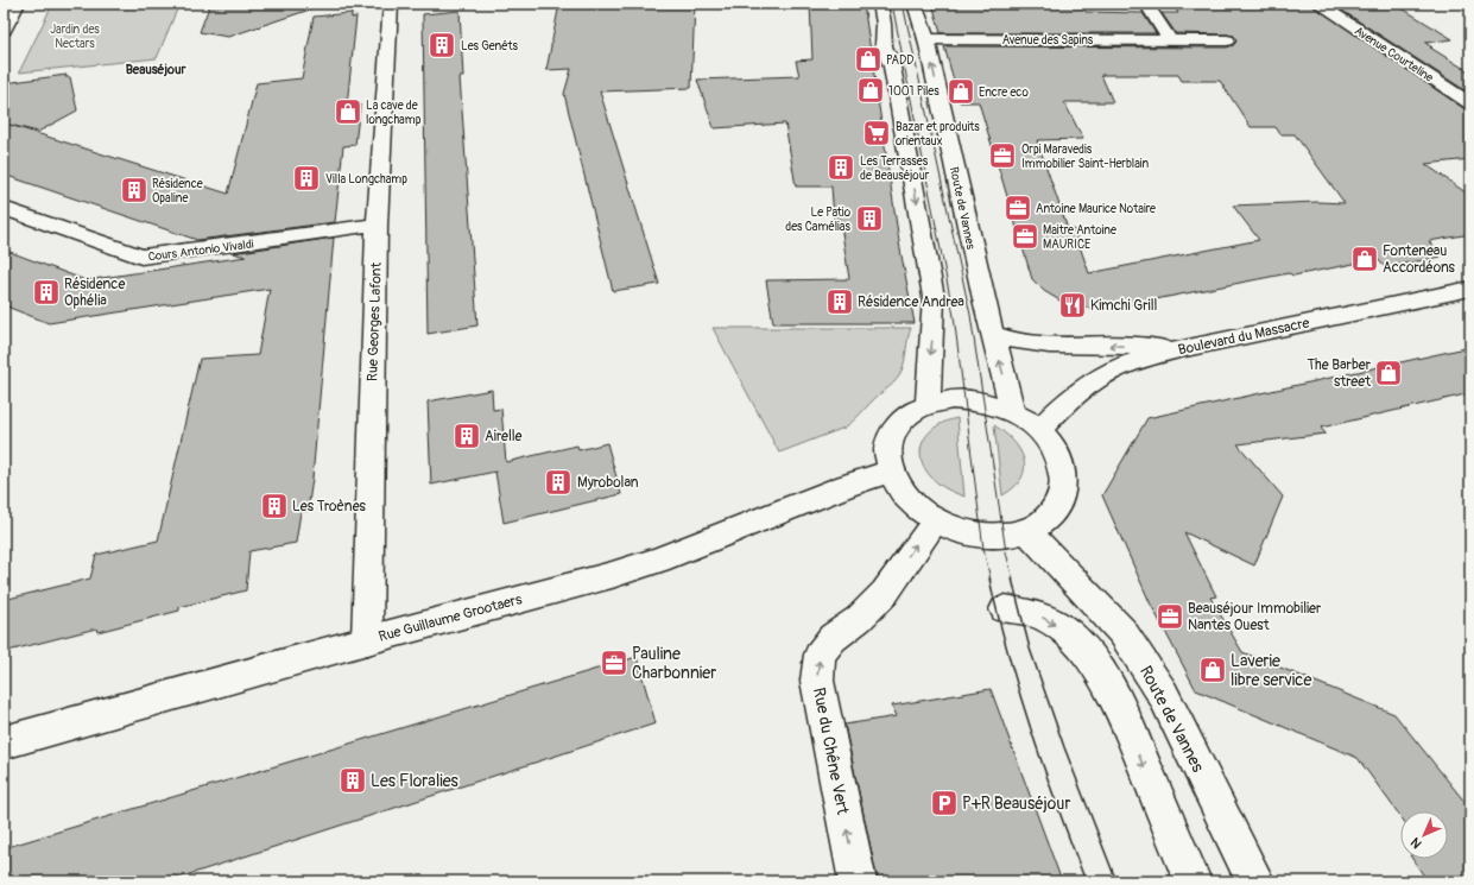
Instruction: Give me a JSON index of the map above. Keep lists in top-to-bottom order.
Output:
{
  "streets": {
    "street": [
      "Avenue des Sapins",
      "Avenue Courteline",
      "Route de Vannes",
      "Cours Antonio Vivaldi",
      "Rue Georges Lafont",
      "Boulevard du Massacre",
      "Rue Guillaume Grootaers",
      "Rue du Chêne Vert"
    ]
  },
  "crossings": [
    ["Avenue des Sapins", "Route de Vannes"],
    ["Route de Vannes", "Boulevard du Massacre"],
    ["Route de Vannes", "Rue Guillaume Grootaers"],
    ["Route de Vannes", "Rue du Chêne Vert"],
    ["Cours Antonio Vivaldi", "Rue Georges Lafont"],
    ["Rue Georges Lafont", "Rue Guillaume Grootaers"],
    ["Boulevard du Massacre", "Rue Guillaume Grootaers"],
    ["Boulevard du Massacre", "Rue du Chêne Vert"],
    ["Rue Guillaume Grootaers", "Rue du Chêne Vert"]
  ],
  "one_way": ["Rue du Chêne Vert"],
  "districts": ["Beauséjour"],
  "parks": ["Jardin des Nectars"],
  "places": {
    "building": [
      "Les Genêts",
      "Les Terrasses de Beauséjour",
      "Villa Longchamp",
      "Résidence Opaline",
      "Le Patio des Camélias",
      "Résidence Ophélia",
      "Résidence Andrea",
      "Airelle",
      "Myrobolan",
      "Les Troènes",
      "Les Floralies"
    ],
    "shop": [
      "PADD",
      "1001 Piles",
      "Encre eco",
      "La cave de longchamp",
      "Fonteneau Accordéons",
      "The Barber street",
      "Laverie libre service"
    ],
    "supermarket": ["Bazar et produits orientaux"],
    "office": [
      "Orpi Maravedis Immobilier Saint-Herblain",
      "Antoine Maurice Notaire",
      "Maitre Antoine MAURICE",
      "Beauséjour Immobilier Nantes Ouest",
      "Pauline Charbonnier"
    ],
    "restaurant": ["Kimchi Grill"],
    "parking": ["P+R Beauséjour"]
  },
  "north": "bottom left"
}
